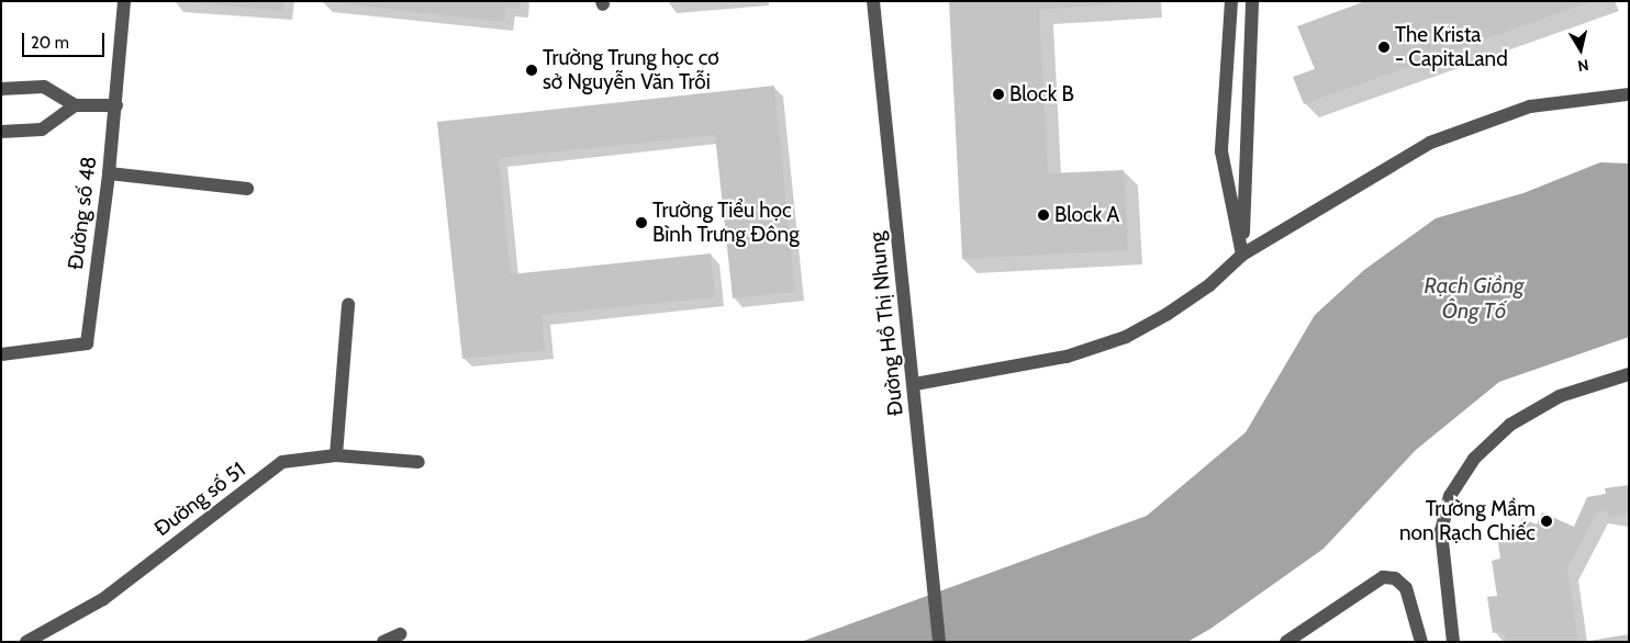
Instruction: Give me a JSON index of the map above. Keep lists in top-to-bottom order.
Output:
{
  "streets": {
    "street": ["Đường số 48", "Đường Hồ Thị Nhung", "Đường số 51"]
  },
  "water": ["Rạch Giồng Ông Tố"],
  "places": [
    "The Krista - CapitaLand",
    "Trường Trung học cơ sở Nguyễn Văn Trỗi",
    "Block B",
    "Block A",
    "Trường Tiểu học Bình Trưng Đông",
    "Trường Mầm non Rạch Chiếc"
  ],
  "scale_bar": "20 m",
  "north": "bottom"
}
